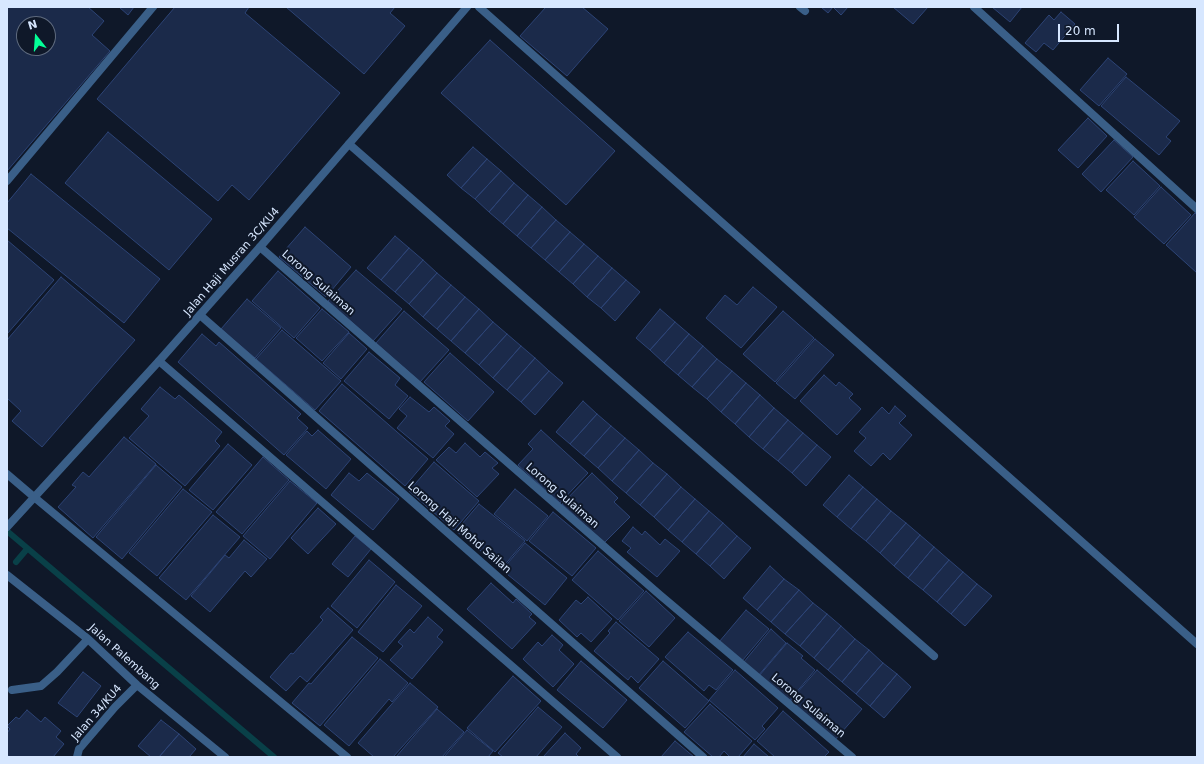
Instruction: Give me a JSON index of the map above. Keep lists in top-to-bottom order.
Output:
{
  "streets": {
    "street": [
      "Jalan Haji Musran 3C/KU4",
      "Lorong Sulaiman",
      "Lorong Haji Mohd Sailan",
      "Jalan Palembang",
      "Jalan 34/KU4"
    ]
  },
  "crossings": [
    ["Jalan Haji Musran 3C/KU4", "Lorong Sulaiman"],
    ["Jalan Haji Musran 3C/KU4", "Lorong Haji Mohd Sailan"],
    ["Jalan Palembang", "Jalan 34/KU4"]
  ],
  "scale_bar": "20 m",
  "north": "top"
}
